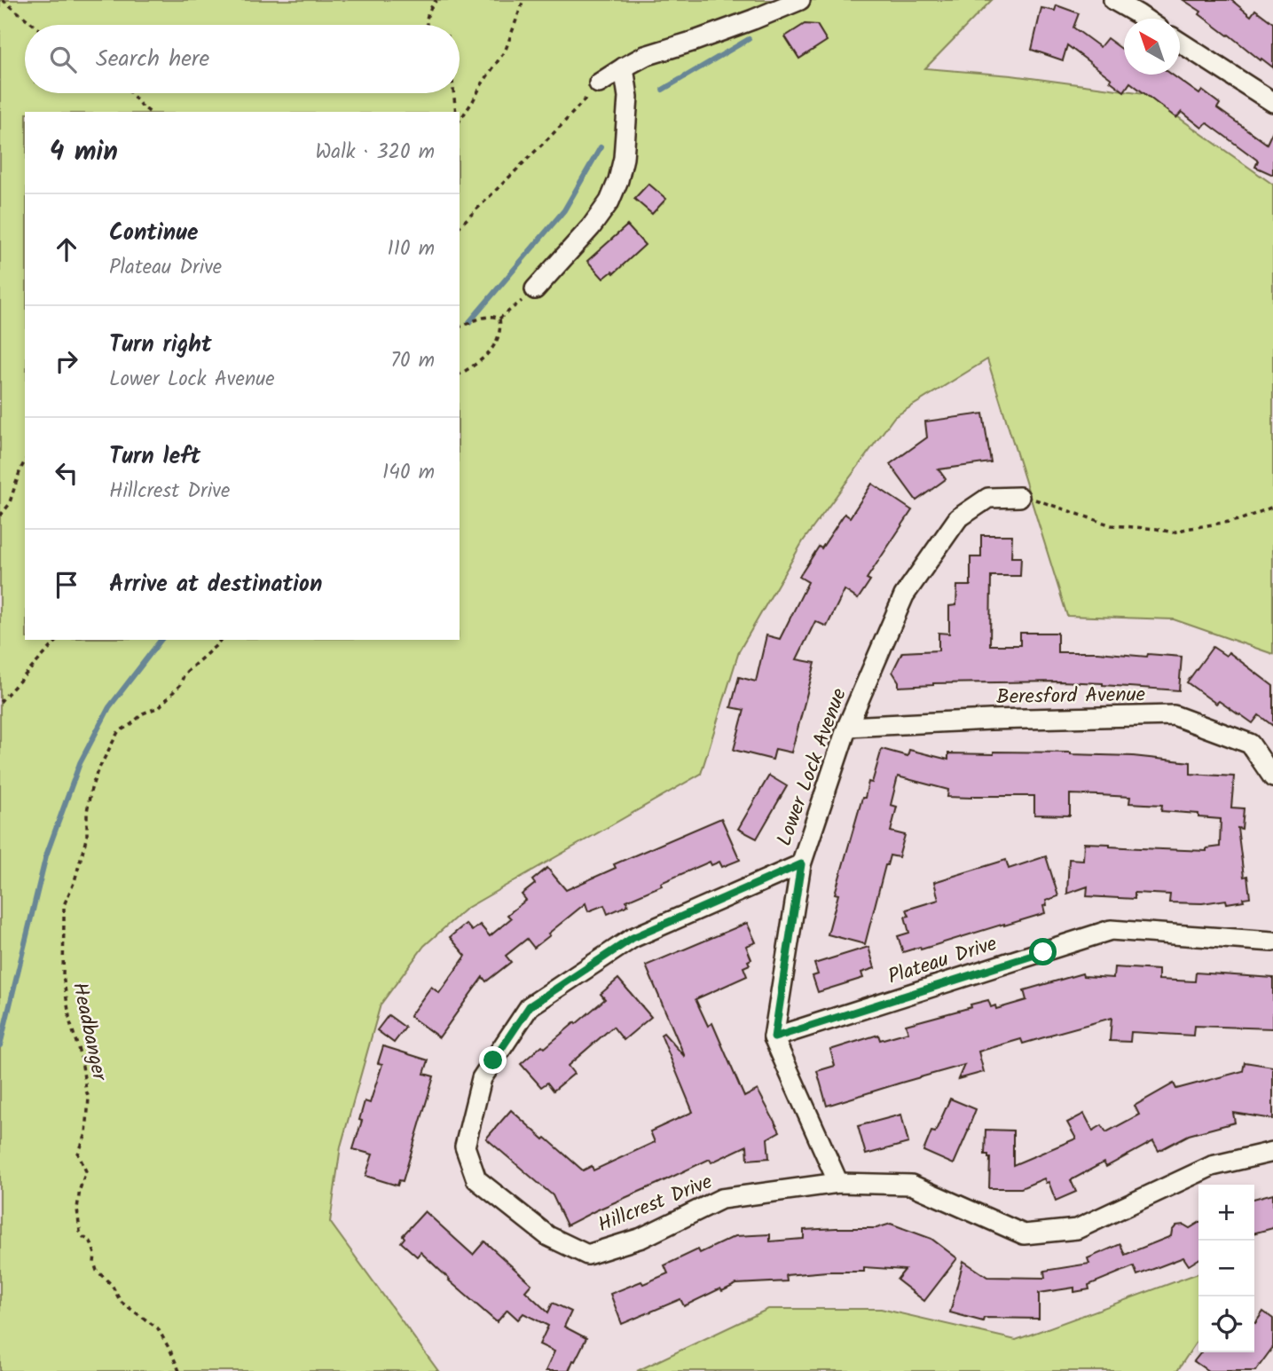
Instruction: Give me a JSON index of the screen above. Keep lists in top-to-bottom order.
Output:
{
  "streets": {
    "street": [
      "Beresford Avenue",
      "Lower Lock Avenue",
      "Plateau Drive",
      "Hillcrest Drive"
    ],
    "path": ["Headbanger"]
  },
  "crossings": [
    ["Beresford Avenue", "Lower Lock Avenue"],
    ["Lower Lock Avenue", "Plateau Drive"],
    ["Lower Lock Avenue", "Hillcrest Drive"]
  ],
  "north": "top left",
  "page": {
    "search": "Search here",
    "heading": ["4 min", "Walk · 320 m"],
    "list": [
      ["Continue", "Plateau Drive", "110 m"],
      ["Turn right", "Lower Lock Avenue", "70 m"],
      ["Turn left", "Hillcrest Drive", "140 m"],
      "Arrive at destination"
    ],
    "map_buttons": ["+", "−"]
  }
}
